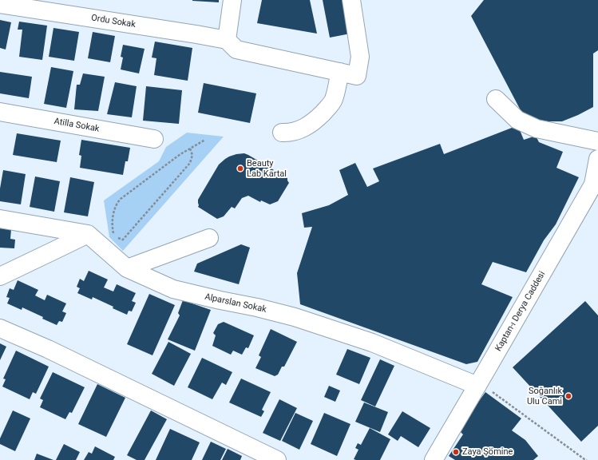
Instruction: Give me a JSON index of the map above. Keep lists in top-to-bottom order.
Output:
{
  "streets": {
    "street": [
      "Ordu Sokak",
      "Atilla Sokak",
      "Alparslan Sokak",
      "Kaptan-ı Derya Caddesi"
    ]
  },
  "crossings": [
    ["Alparslan Sokak", "Kaptan-ı Derya Caddesi"]
  ],
  "places": ["Beauty Lab Kartal", "Soğanlık Ulu Cami", "Zaya Şömine"]
}
